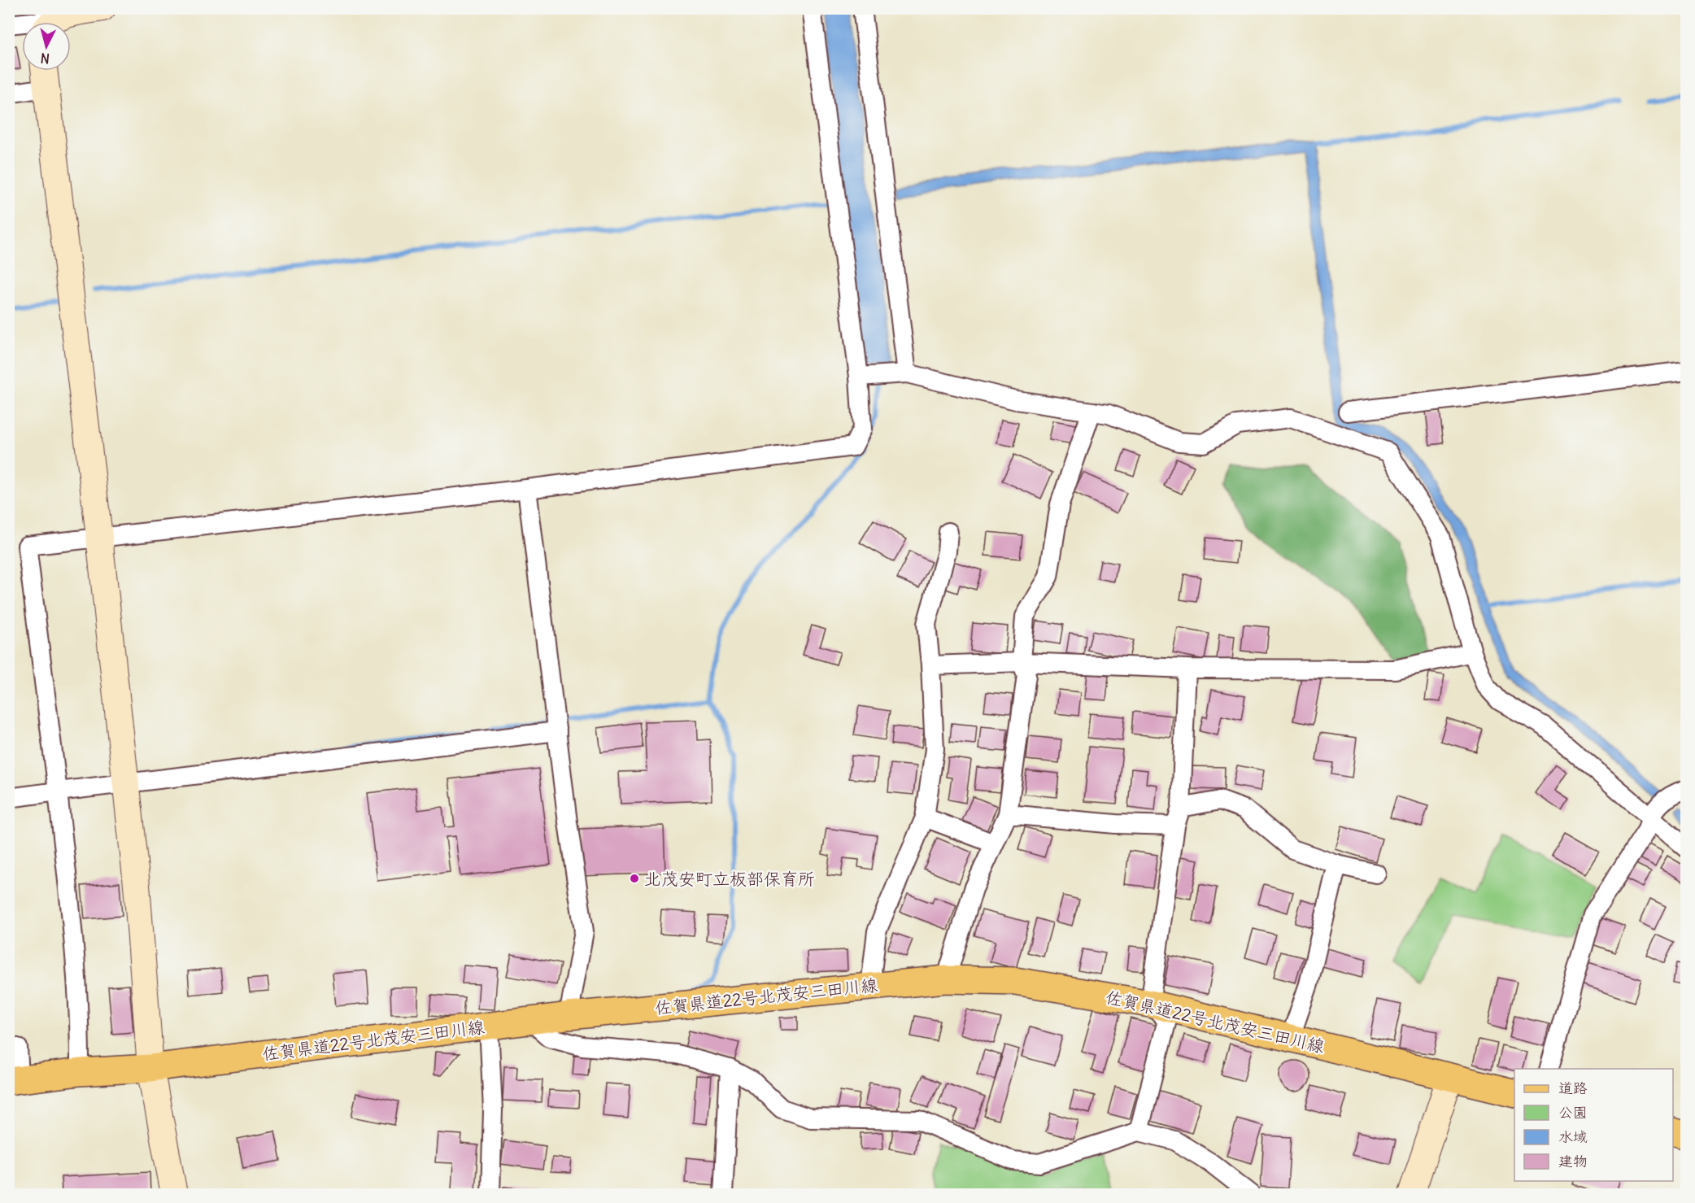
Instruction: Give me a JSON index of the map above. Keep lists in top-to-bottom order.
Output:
{
  "streets": {
    "main road": ["佐賀県道22号北茂安三田川線"]
  },
  "places": ["北茂安町立板部保育所"],
  "legend": [
    "道路",
    "公園",
    "水域",
    "建物"
  ],
  "north": "bottom"
}
